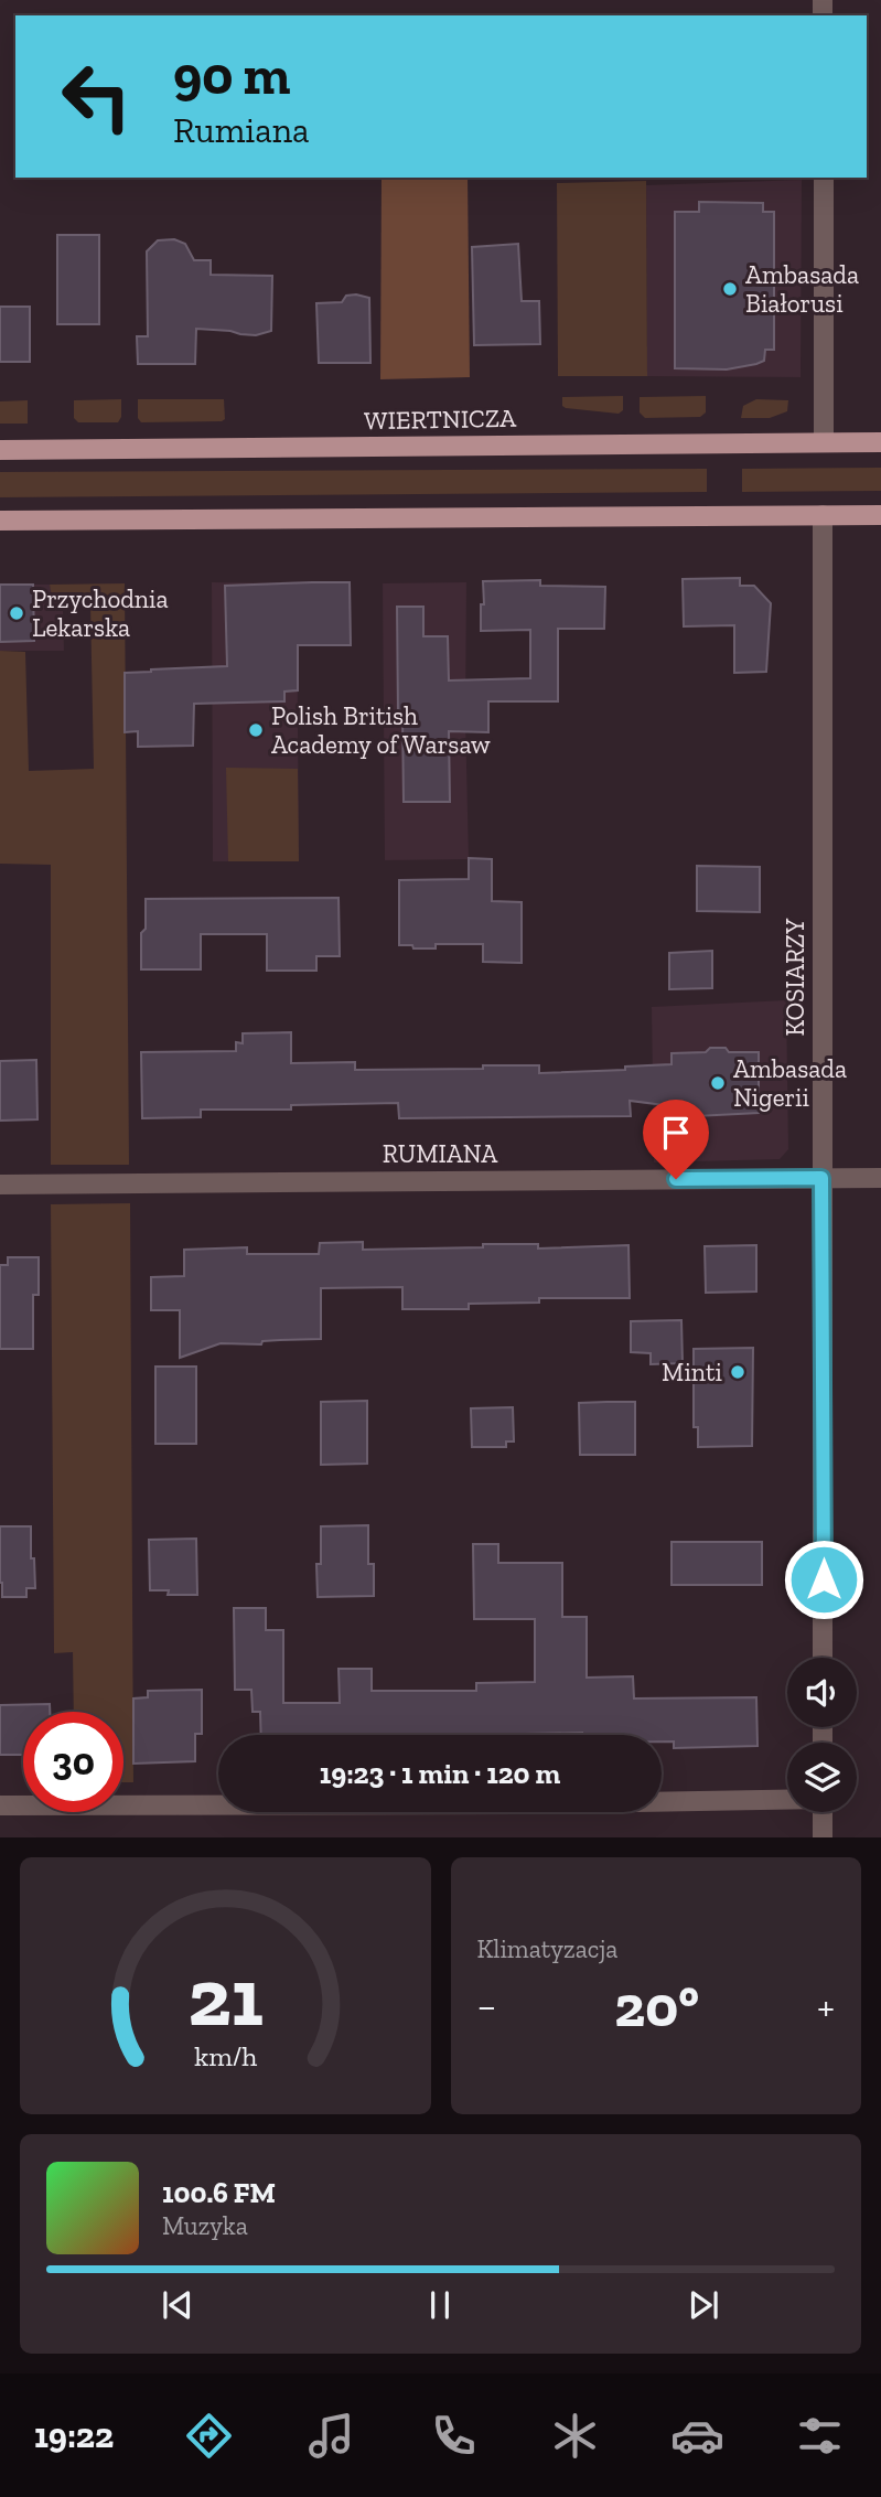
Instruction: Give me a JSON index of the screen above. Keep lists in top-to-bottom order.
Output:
{
  "streets": {
    "main road": ["WIERTNICZA"],
    "street": ["KOSIARZY", "RUMIANA"]
  },
  "crossings": [
    ["KOSIARZY", "RUMIANA"]
  ],
  "places": [
    "Ambasada Białorusi",
    "Przychodnia Lekarska",
    "Polish British Academy of Warsaw",
    "Ambasada Nigerii",
    "Minti"
  ],
  "page": {
    "turn": ["90 m", "Rumiana"],
    "limit": "30",
    "trip": "19:23 · 1 min · 120 m",
    "tile": "Klimatyzacja",
    "heat": ["−", "20°", "+"],
    "song": ["100.6 FM", "Muzyka"],
    "tabs": "19:22",
    "gauge": ["21", "km/h"]
  }
}
